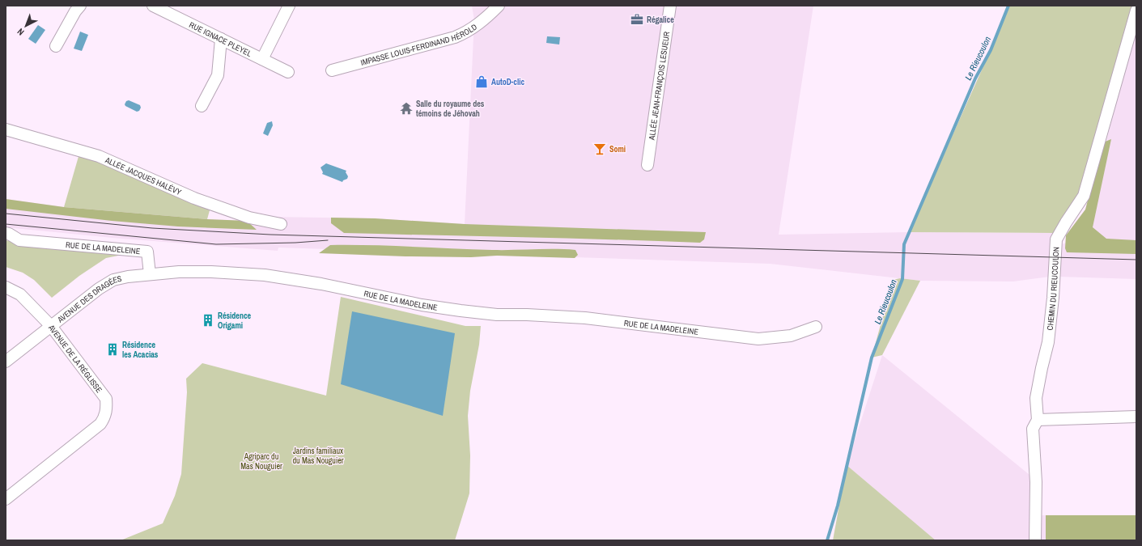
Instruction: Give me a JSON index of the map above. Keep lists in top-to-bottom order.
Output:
{
  "streets": {
    "street": [
      "RUE IGNACE PLEYEL",
      "IMPASSE LOUIS-FERDINAND HÉROLD",
      "ALLÉE JEAN-FRANÇOIS LESUEUR",
      "ALLÉE JACQUES HALÉVY",
      "RUE DE LA MADELEINE",
      "CHEMIN DU RIEUCOULON",
      "AVENUE DES DRAGÉES",
      "AVENUE DE LA RÉGLISSE"
    ]
  },
  "crossings": [
    ["RUE DE LA MADELEINE", "AVENUE DES DRAGÉES"],
    ["AVENUE DES DRAGÉES", "AVENUE DE LA RÉGLISSE"]
  ],
  "water": ["Le Rieucoulon"],
  "parks": ["Jardins familiaux du Mas Nouguier", "Agriparc du Mas Nouguier"],
  "places": {
    "office": ["Régalice"],
    "shop": ["AutoD-clic"],
    "temple": ["Salle du royaume des témoins de Jéhovah"],
    "bar": ["Somi"],
    "building": ["Résidence Origami", "Résidence les Acacias"]
  },
  "north": "bottom left"
}
